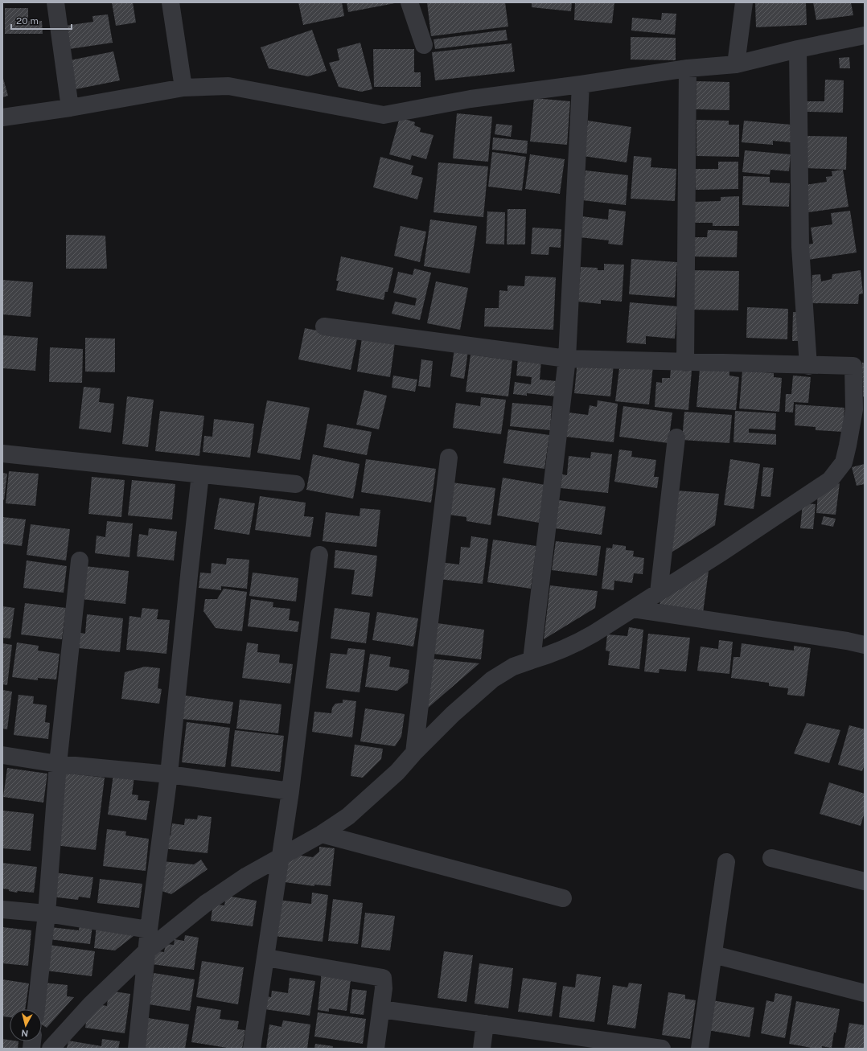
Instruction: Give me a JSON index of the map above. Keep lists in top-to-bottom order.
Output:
{
  "scale_bar": "20 m",
  "north": "bottom"
}
